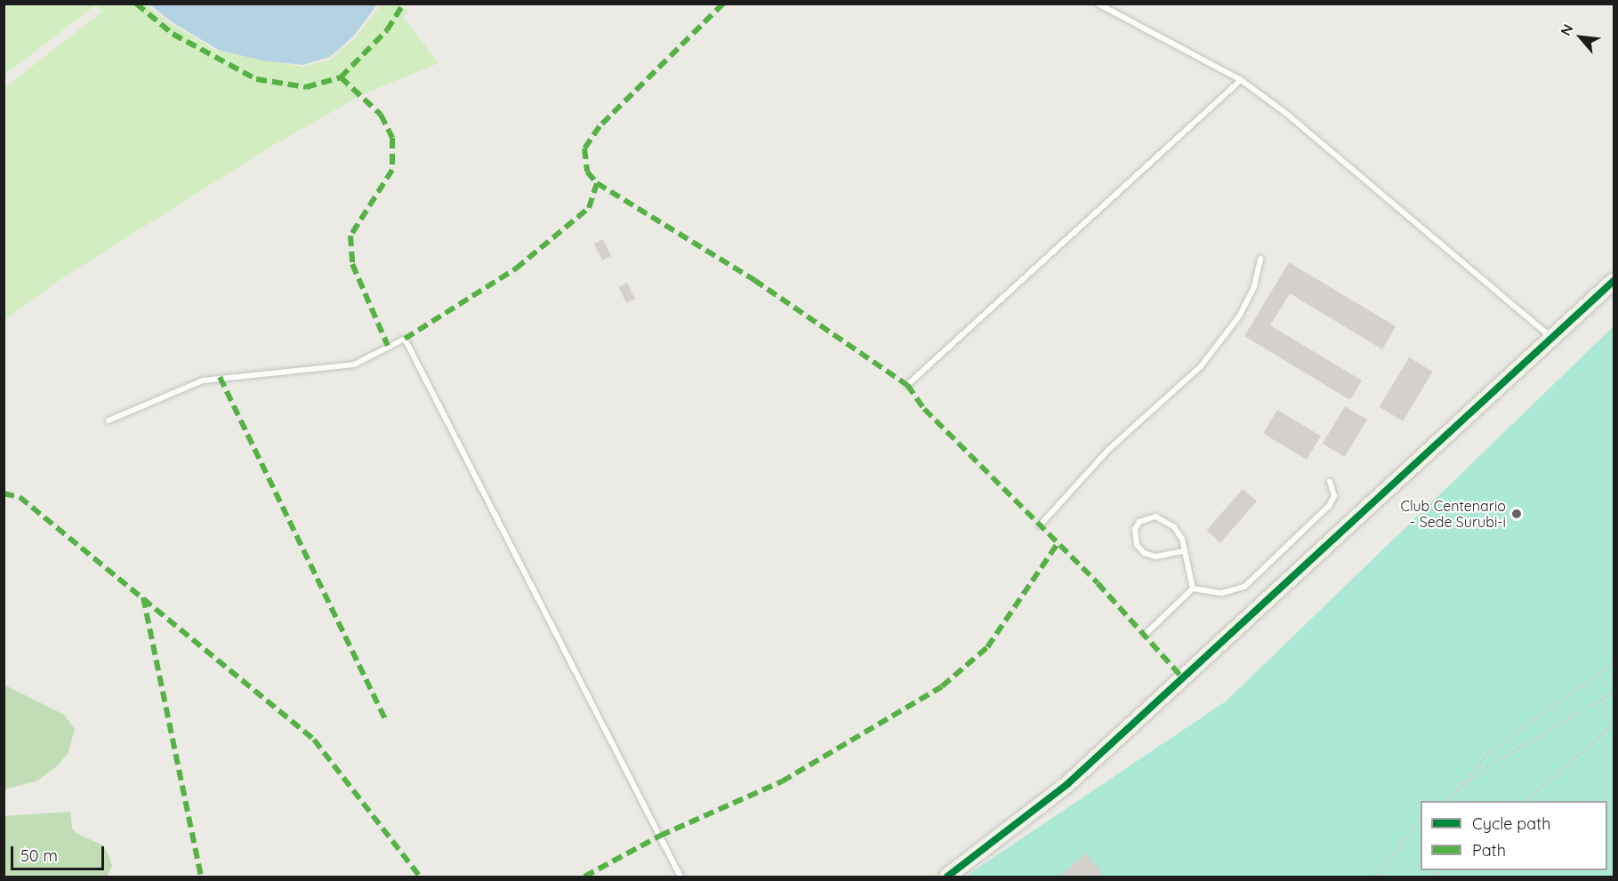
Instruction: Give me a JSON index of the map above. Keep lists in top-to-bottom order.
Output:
{
  "places": ["Club Centenario - Sede Surubi-i"],
  "legend": ["Cycle path", "Path"],
  "scale_bar": "50 m",
  "north": "top left"
}
